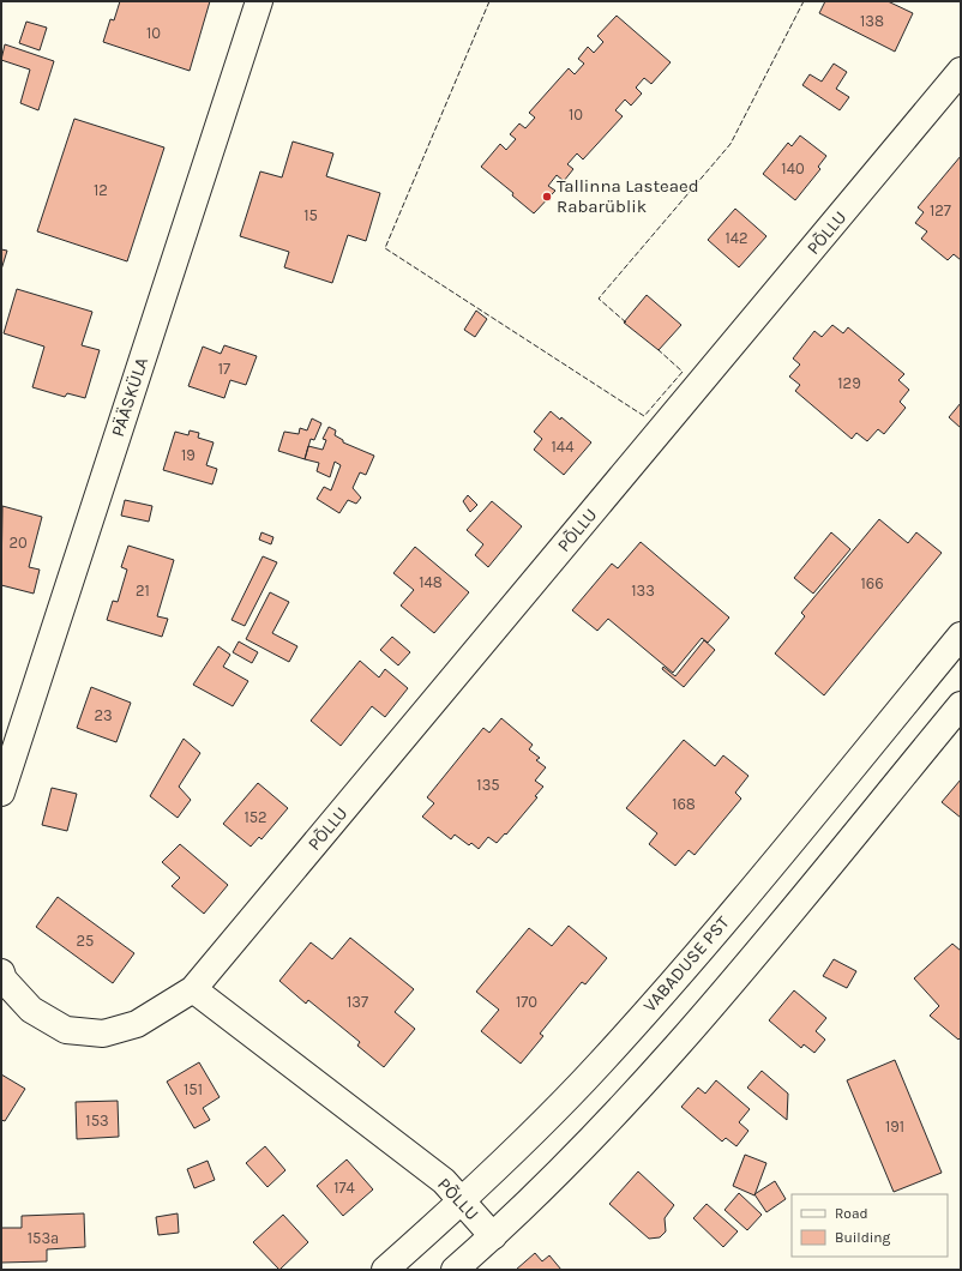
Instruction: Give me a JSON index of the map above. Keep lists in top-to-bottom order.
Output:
{
  "streets": {
    "main road": ["PÕLLU", "PÄÄSKÜLA", "VABADUSE PST"]
  },
  "crossings": [
    ["PÕLLU", "VABADUSE PST"]
  ],
  "places": ["Tallinna Lasteaed Rabarüblik"],
  "house_numbers": [
    "138",
    "10",
    "10",
    "140",
    "12",
    "127",
    "15",
    "142",
    "17",
    "129",
    "144",
    "19",
    "20",
    "148",
    "166",
    "21",
    "133",
    "23",
    "135",
    "168",
    "152",
    "25",
    "137",
    "170",
    "151",
    "153",
    "191",
    "174",
    "153a"
  ],
  "legend": ["Road", "Building"]
}
